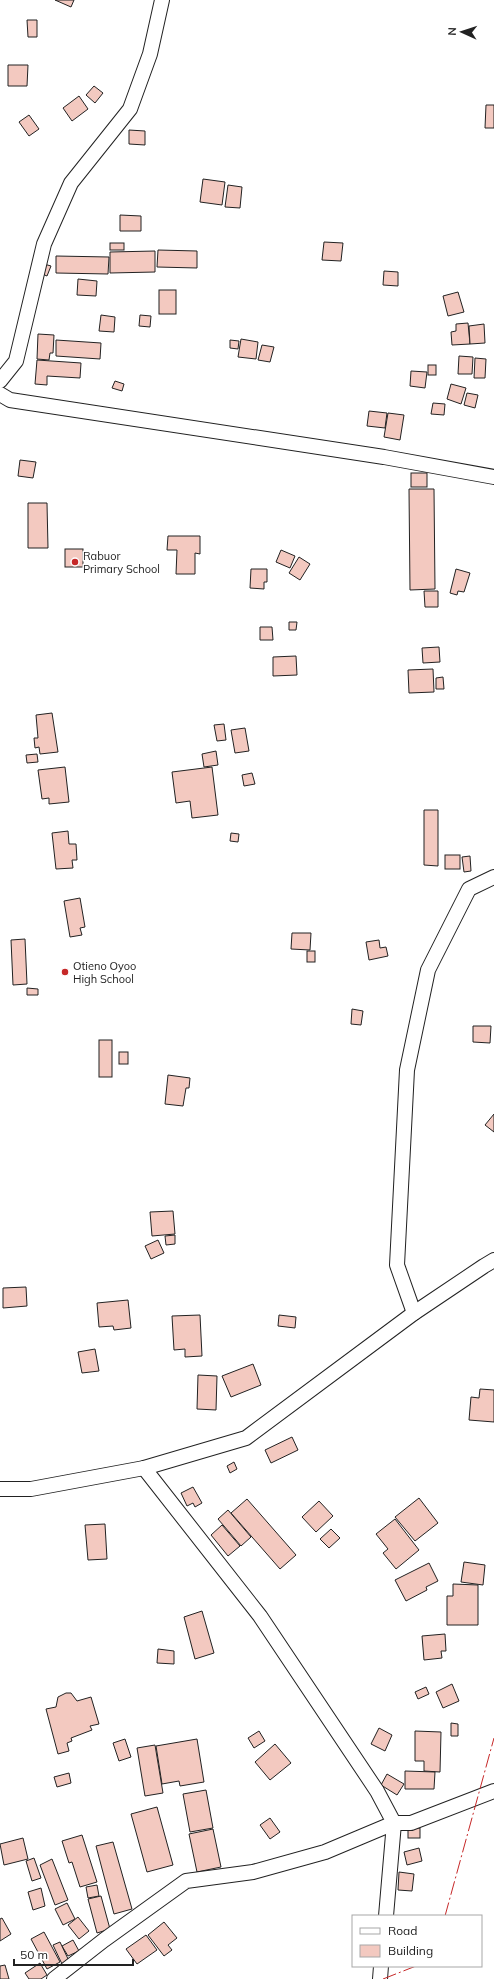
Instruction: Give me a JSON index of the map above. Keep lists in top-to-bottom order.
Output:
{
  "places": ["Rabuor Primary School", "Otieno Oyoo High School"],
  "legend": ["Road", "Building"],
  "scale_bar": "50 m",
  "north": "left"
}
